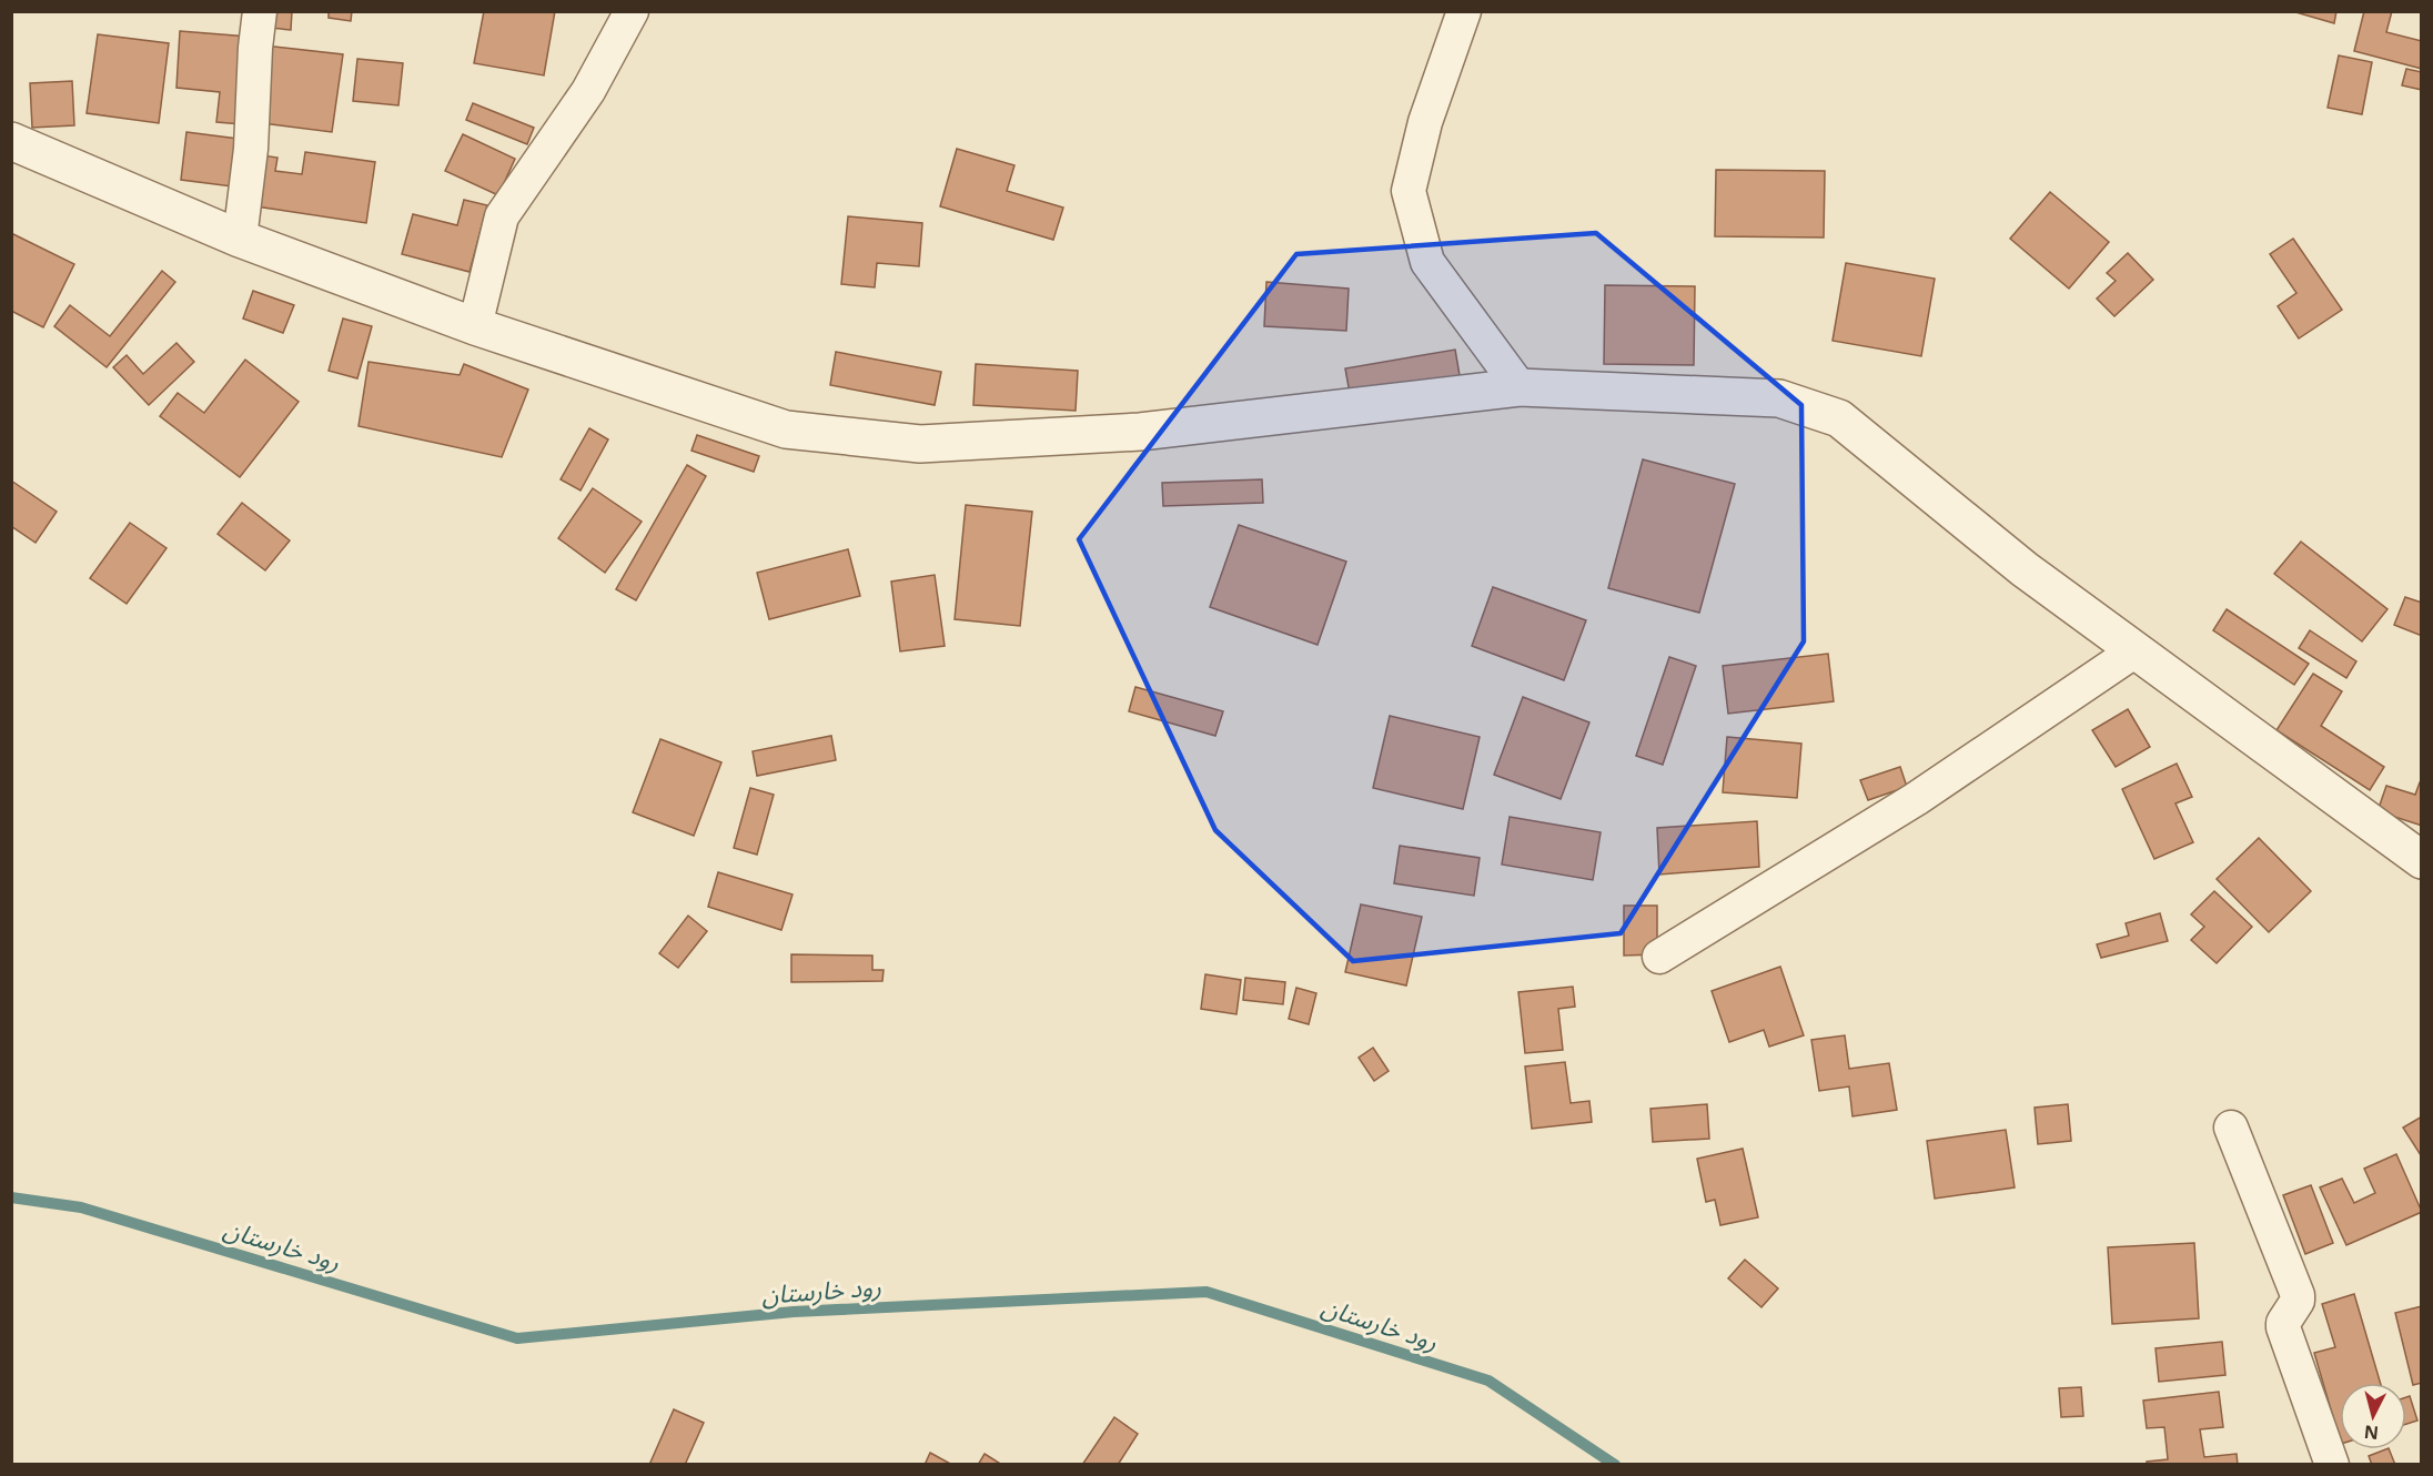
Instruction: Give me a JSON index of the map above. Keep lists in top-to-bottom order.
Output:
{
  "water": ["رود خارستان"],
  "north": "bottom"
}
